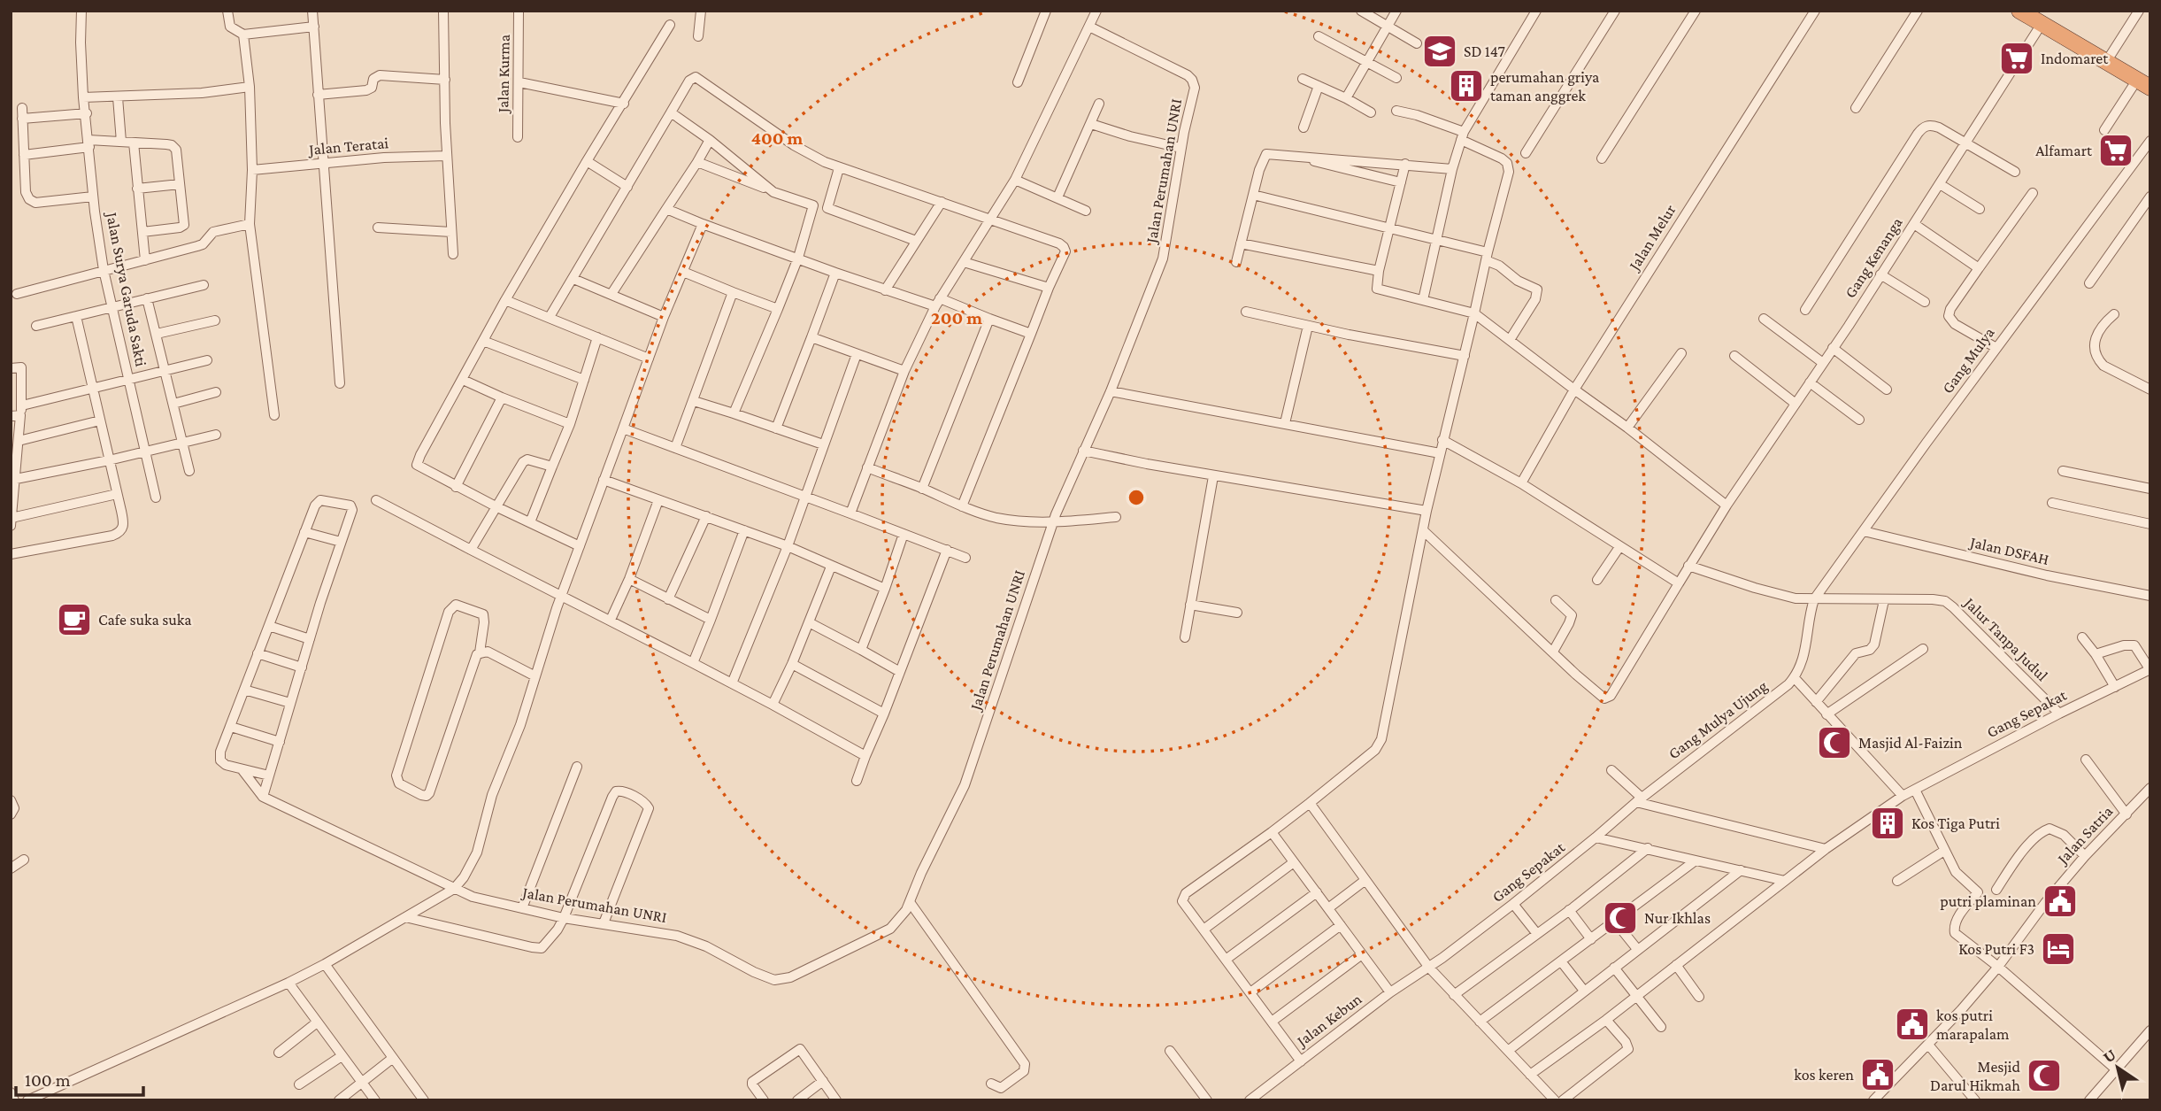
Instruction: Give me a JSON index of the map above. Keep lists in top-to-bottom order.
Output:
{
  "streets": {
    "street": [
      "Jalan Kurma",
      "Jalan Teratai",
      "Jalan Perumahan UNRI",
      "Jalan Melur",
      "Gang Kenanga",
      "Jalan Surya Garuda Sakti",
      "Gang Mulya",
      "Jalan DSFAH",
      "Jalur Tanpa Judul",
      "Gang Sepakat",
      "Gang Mulya Ujung",
      "Jalan Satria",
      "Jalan Kebun"
    ]
  },
  "crossings": [
    ["Gang Kenanga", "Jalur Tanpa Judul"],
    ["Gang Mulya", "Jalan DSFAH"],
    ["Gang Mulya", "Jalur Tanpa Judul"],
    ["Gang Mulya", "Gang Mulya Ujung"],
    ["Jalur Tanpa Judul", "Gang Sepakat"],
    ["Jalur Tanpa Judul", "Gang Mulya Ujung"],
    ["Gang Sepakat", "Gang Mulya Ujung"],
    ["Gang Sepakat", "Jalan Kebun"]
  ],
  "places": {
    "school or university": ["SD 147"],
    "supermarket": ["Indomaret", "Alfamart"],
    "building": ["perumahan griya taman anggrek", "Kos Tiga Putri"],
    "cafe": ["Cafe suka suka"],
    "mosque": ["Masjid Al-Faizin", "Nur Ikhlas", "Mesjid Darul Hikmah"],
    "public building": ["putri plaminan", "kos putri marapalam", "kos keren"],
    "hotel": ["Kos Putri F3"]
  },
  "scale_bar": "100 m",
  "north": "top left",
  "rings": ["400 m", "200 m"]
}
